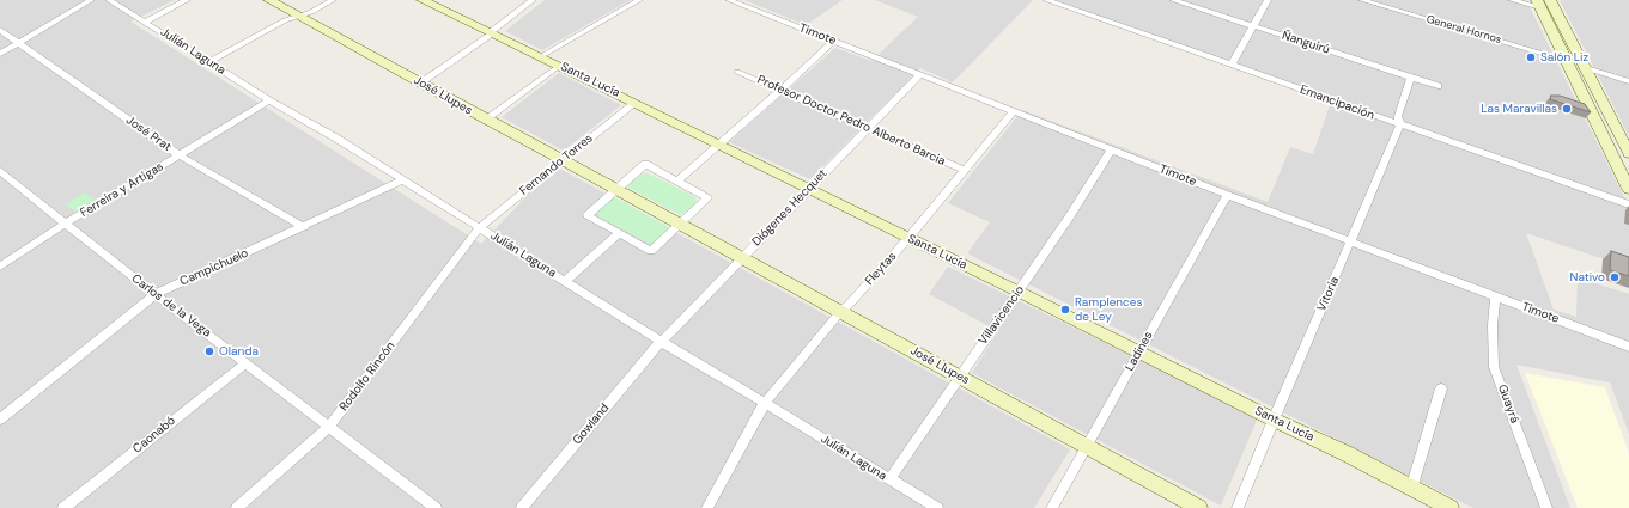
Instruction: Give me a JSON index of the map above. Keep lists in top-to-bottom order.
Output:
{
  "streets": {
    "street": [
      "General Hornos",
      "Timote",
      "Ñanguirú",
      "Julián Laguna",
      "Santa Lucía",
      "José Llupes",
      "Emancipación",
      "Profesor Doctor Pedro Alberto Barcia",
      "José Prat",
      "Fernando Torres",
      "Ferreira y Artigas",
      "Diógenes Hecquet",
      "Campichuelo",
      "Fleytas",
      "Vitoria",
      "Carlos de la Vega",
      "Villavicencio",
      "Ladines",
      "Rodolfo Rincón",
      "Guayrá",
      "Gowland",
      "Caonabó"
    ]
  },
  "crossings": [
    ["Timote", "Diógenes Hecquet"],
    ["Timote", "Fleytas"],
    ["Timote", "Vitoria"],
    ["Timote", "Villavicencio"],
    ["Timote", "Ladines"],
    ["Timote", "Guayrá"],
    ["Ñanguirú", "Vitoria"],
    ["Julián Laguna", "Fernando Torres"],
    ["Julián Laguna", "Ferreira y Artigas"],
    ["Julián Laguna", "Diógenes Hecquet"],
    ["Julián Laguna", "Campichuelo"],
    ["Julián Laguna", "Fleytas"],
    ["Julián Laguna", "Villavicencio"],
    ["Julián Laguna", "Rodolfo Rincón"],
    ["Julián Laguna", "Gowland"],
    ["Santa Lucía", "Fernando Torres"],
    ["Santa Lucía", "Diógenes Hecquet"],
    ["Santa Lucía", "Fleytas"],
    ["Santa Lucía", "Vitoria"],
    ["Santa Lucía", "Villavicencio"],
    ["Santa Lucía", "Ladines"],
    ["José Llupes", "Fernando Torres"],
    ["José Llupes", "Diógenes Hecquet"],
    ["José Llupes", "Fleytas"],
    ["José Llupes", "Villavicencio"],
    ["José Llupes", "Ladines"],
    ["Emancipación", "Vitoria"],
    ["Profesor Doctor Pedro Alberto Barcia", "Diógenes Hecquet"],
    ["Profesor Doctor Pedro Alberto Barcia", "Fleytas"],
    ["José Prat", "Ferreira y Artigas"],
    ["José Prat", "Campichuelo"],
    ["Fernando Torres", "Rodolfo Rincón"],
    ["Ferreira y Artigas", "Carlos de la Vega"],
    ["Diógenes Hecquet", "Gowland"],
    ["Campichuelo", "Carlos de la Vega"],
    ["Carlos de la Vega", "Rodolfo Rincón"],
    ["Carlos de la Vega", "Caonabó"]
  ],
  "places": [
    "Salón Liz",
    "Las Maravillas",
    "Nativo",
    "Ramplences de Ley",
    "Olanda"
  ]
}
